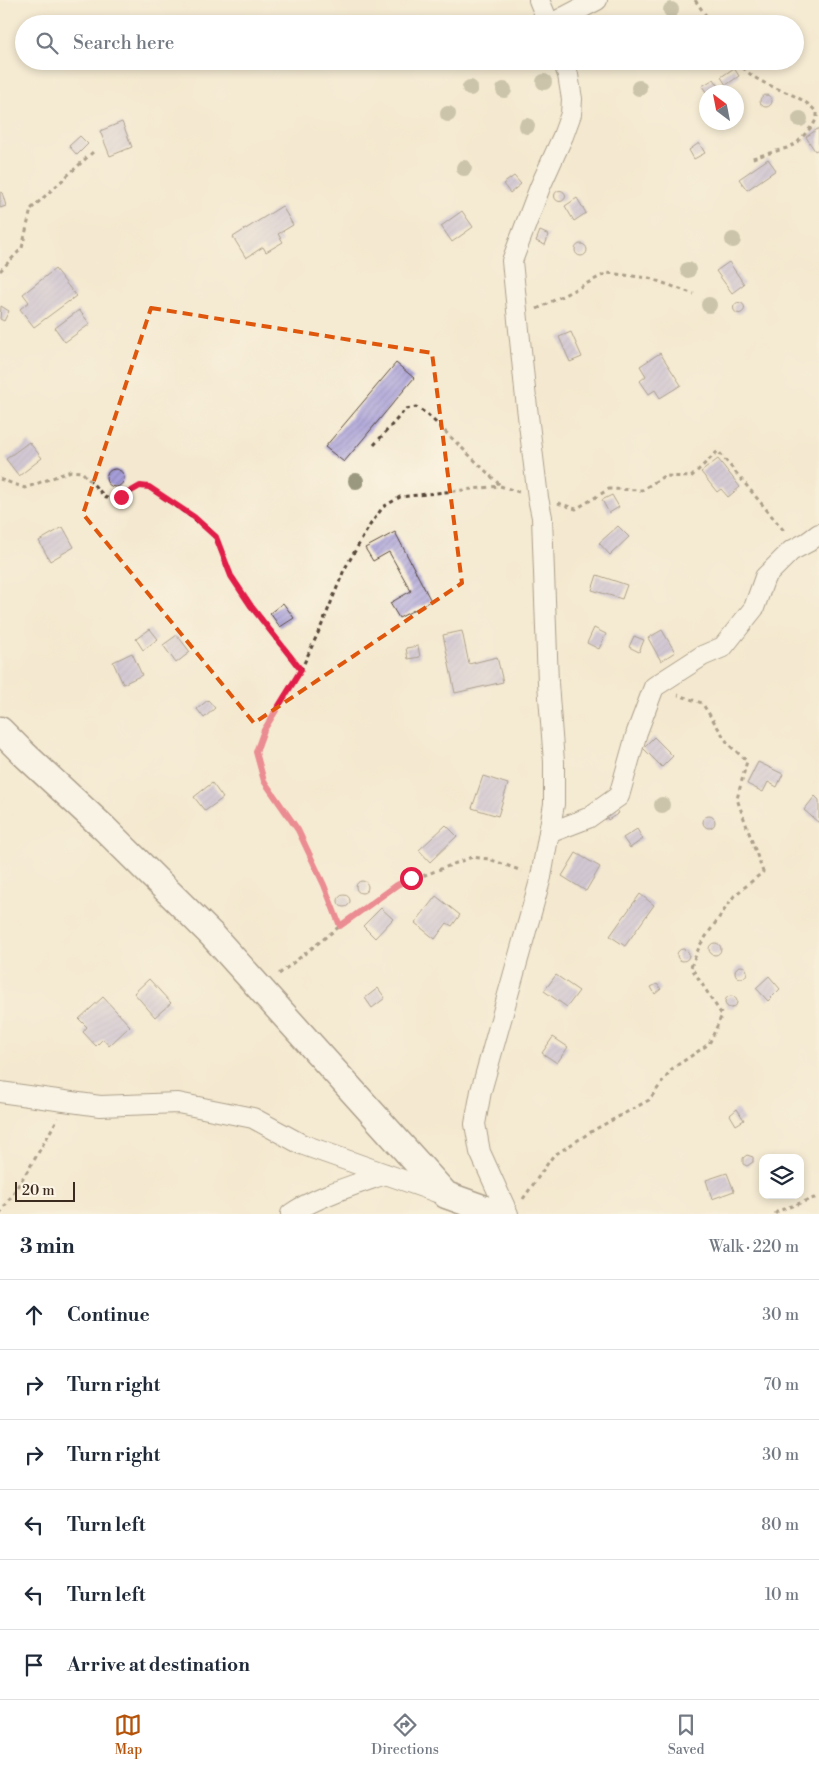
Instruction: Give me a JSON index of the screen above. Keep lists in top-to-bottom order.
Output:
{
  "scale_bar": "20 m",
  "north": "top left",
  "page": {
    "search": "Search here",
    "scale": "20 m",
    "heading": ["3 min", "Walk · 220 m"],
    "list": [
      ["Continue", "30 m"],
      ["Turn right", "70 m"],
      ["Turn right", "30 m"],
      ["Turn left", "80 m"],
      ["Turn left", "10 m"],
      "Arrive at destination"
    ],
    "nav": ["Map", "Directions", "Saved"]
  }
}
